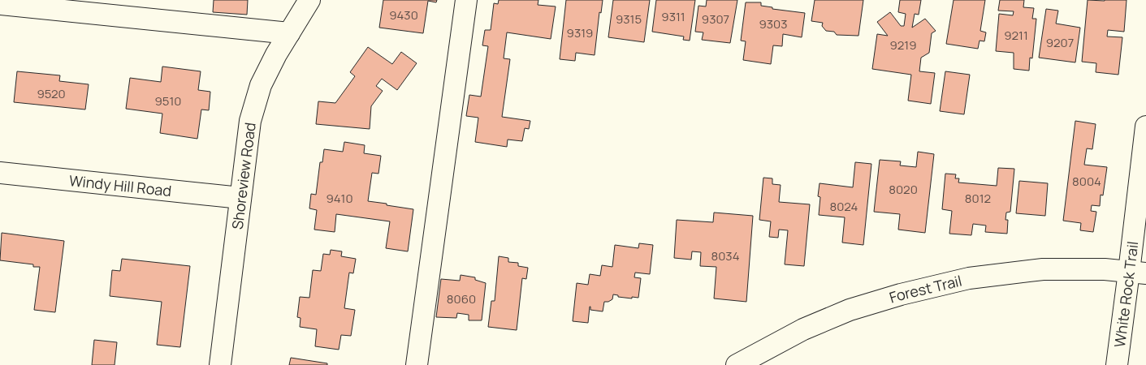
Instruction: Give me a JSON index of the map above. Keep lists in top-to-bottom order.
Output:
{
  "streets": {
    "street": [
      "Shoreview Road",
      "Windy Hill Road",
      "Forest Trail",
      "White Rock Trail"
    ]
  },
  "crossings": [
    ["Shoreview Road", "Windy Hill Road"],
    ["Forest Trail", "White Rock Trail"]
  ],
  "house_numbers": [
    "9430",
    "9311",
    "9315",
    "9307",
    "9303",
    "9319",
    "9211",
    "9207",
    "9219",
    "9520",
    "9510",
    "8004",
    "8020",
    "9410",
    "8012",
    "8024",
    "8034",
    "8060"
  ]
}
